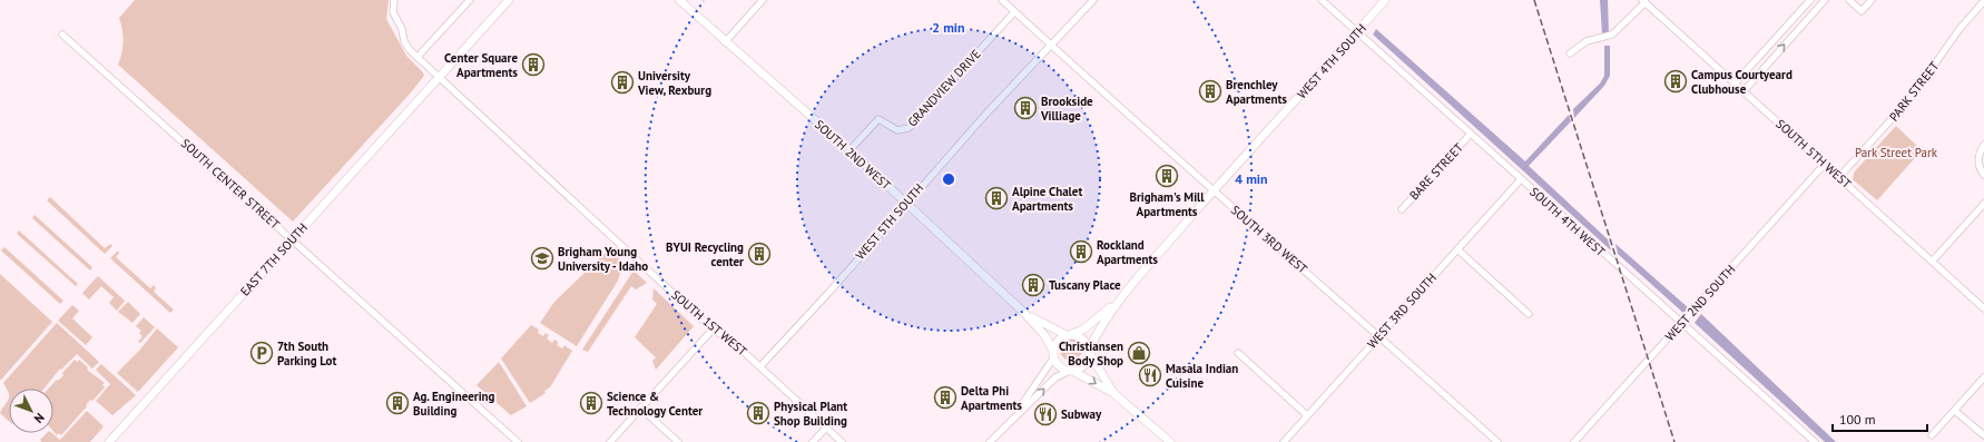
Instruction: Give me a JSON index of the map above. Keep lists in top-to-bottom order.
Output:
{
  "streets": {
    "main road": ["WEST 4TH SOUTH", "SOUTH 2ND WEST", "EAST 7TH SOUTH"],
    "street": [
      "GRANDVIEW DRIVE",
      "PARK STREET",
      "SOUTH 5TH WEST",
      "BARE STREET",
      "SOUTH CENTER STREET",
      "WEST 5TH SOUTH",
      "SOUTH 4TH WEST",
      "SOUTH 3RD WEST",
      "WEST 2ND SOUTH",
      "WEST 3RD SOUTH",
      "SOUTH 1ST WEST"
    ]
  },
  "crossings": [
    ["WEST 4TH SOUTH", "SOUTH 2ND WEST"],
    ["WEST 4TH SOUTH", "SOUTH 4TH WEST"],
    ["WEST 4TH SOUTH", "SOUTH 3RD WEST"],
    ["GRANDVIEW DRIVE", "SOUTH 2ND WEST"],
    ["GRANDVIEW DRIVE", "SOUTH 3RD WEST"],
    ["PARK STREET", "SOUTH 5TH WEST"],
    ["SOUTH 5TH WEST", "WEST 2ND SOUTH"],
    ["SOUTH 2ND WEST", "WEST 5TH SOUTH"],
    ["BARE STREET", "SOUTH 4TH WEST"],
    ["SOUTH CENTER STREET", "EAST 7TH SOUTH"],
    ["WEST 5TH SOUTH", "SOUTH 3RD WEST"],
    ["WEST 5TH SOUTH", "SOUTH 1ST WEST"],
    ["SOUTH 4TH WEST", "WEST 2ND SOUTH"],
    ["SOUTH 4TH WEST", "WEST 3RD SOUTH"],
    ["SOUTH 3RD WEST", "WEST 3RD SOUTH"],
    ["EAST 7TH SOUTH", "SOUTH 1ST WEST"]
  ],
  "parks": ["Park Street Park"],
  "places": {
    "building": [
      "Center Square Apartments",
      "Campus Courtyeard Clubhouse",
      "University View, Rexburg",
      "Brenchley Apartments",
      "Brookside Villiage",
      "Brigham's Mill Apartments",
      "Alpine Chalet Apartments",
      "Rockland Apartments",
      "BYUI Recycling center",
      "Tuscany Place",
      "Delta Phi Apartments",
      "Ag. Engineering Building",
      "Science & Technology Center",
      "Physical Plant Shop Building"
    ],
    "school or university": ["Brigham Young University - Idaho"],
    "parking": ["7th South Parking Lot"],
    "shop": ["Christiansen Body Shop"],
    "restaurant": ["Masala Indian Cuisine", "Subway"]
  },
  "scale_bar": "100 m",
  "north": "bottom right",
  "rings": ["2 min", "4 min"]
}
